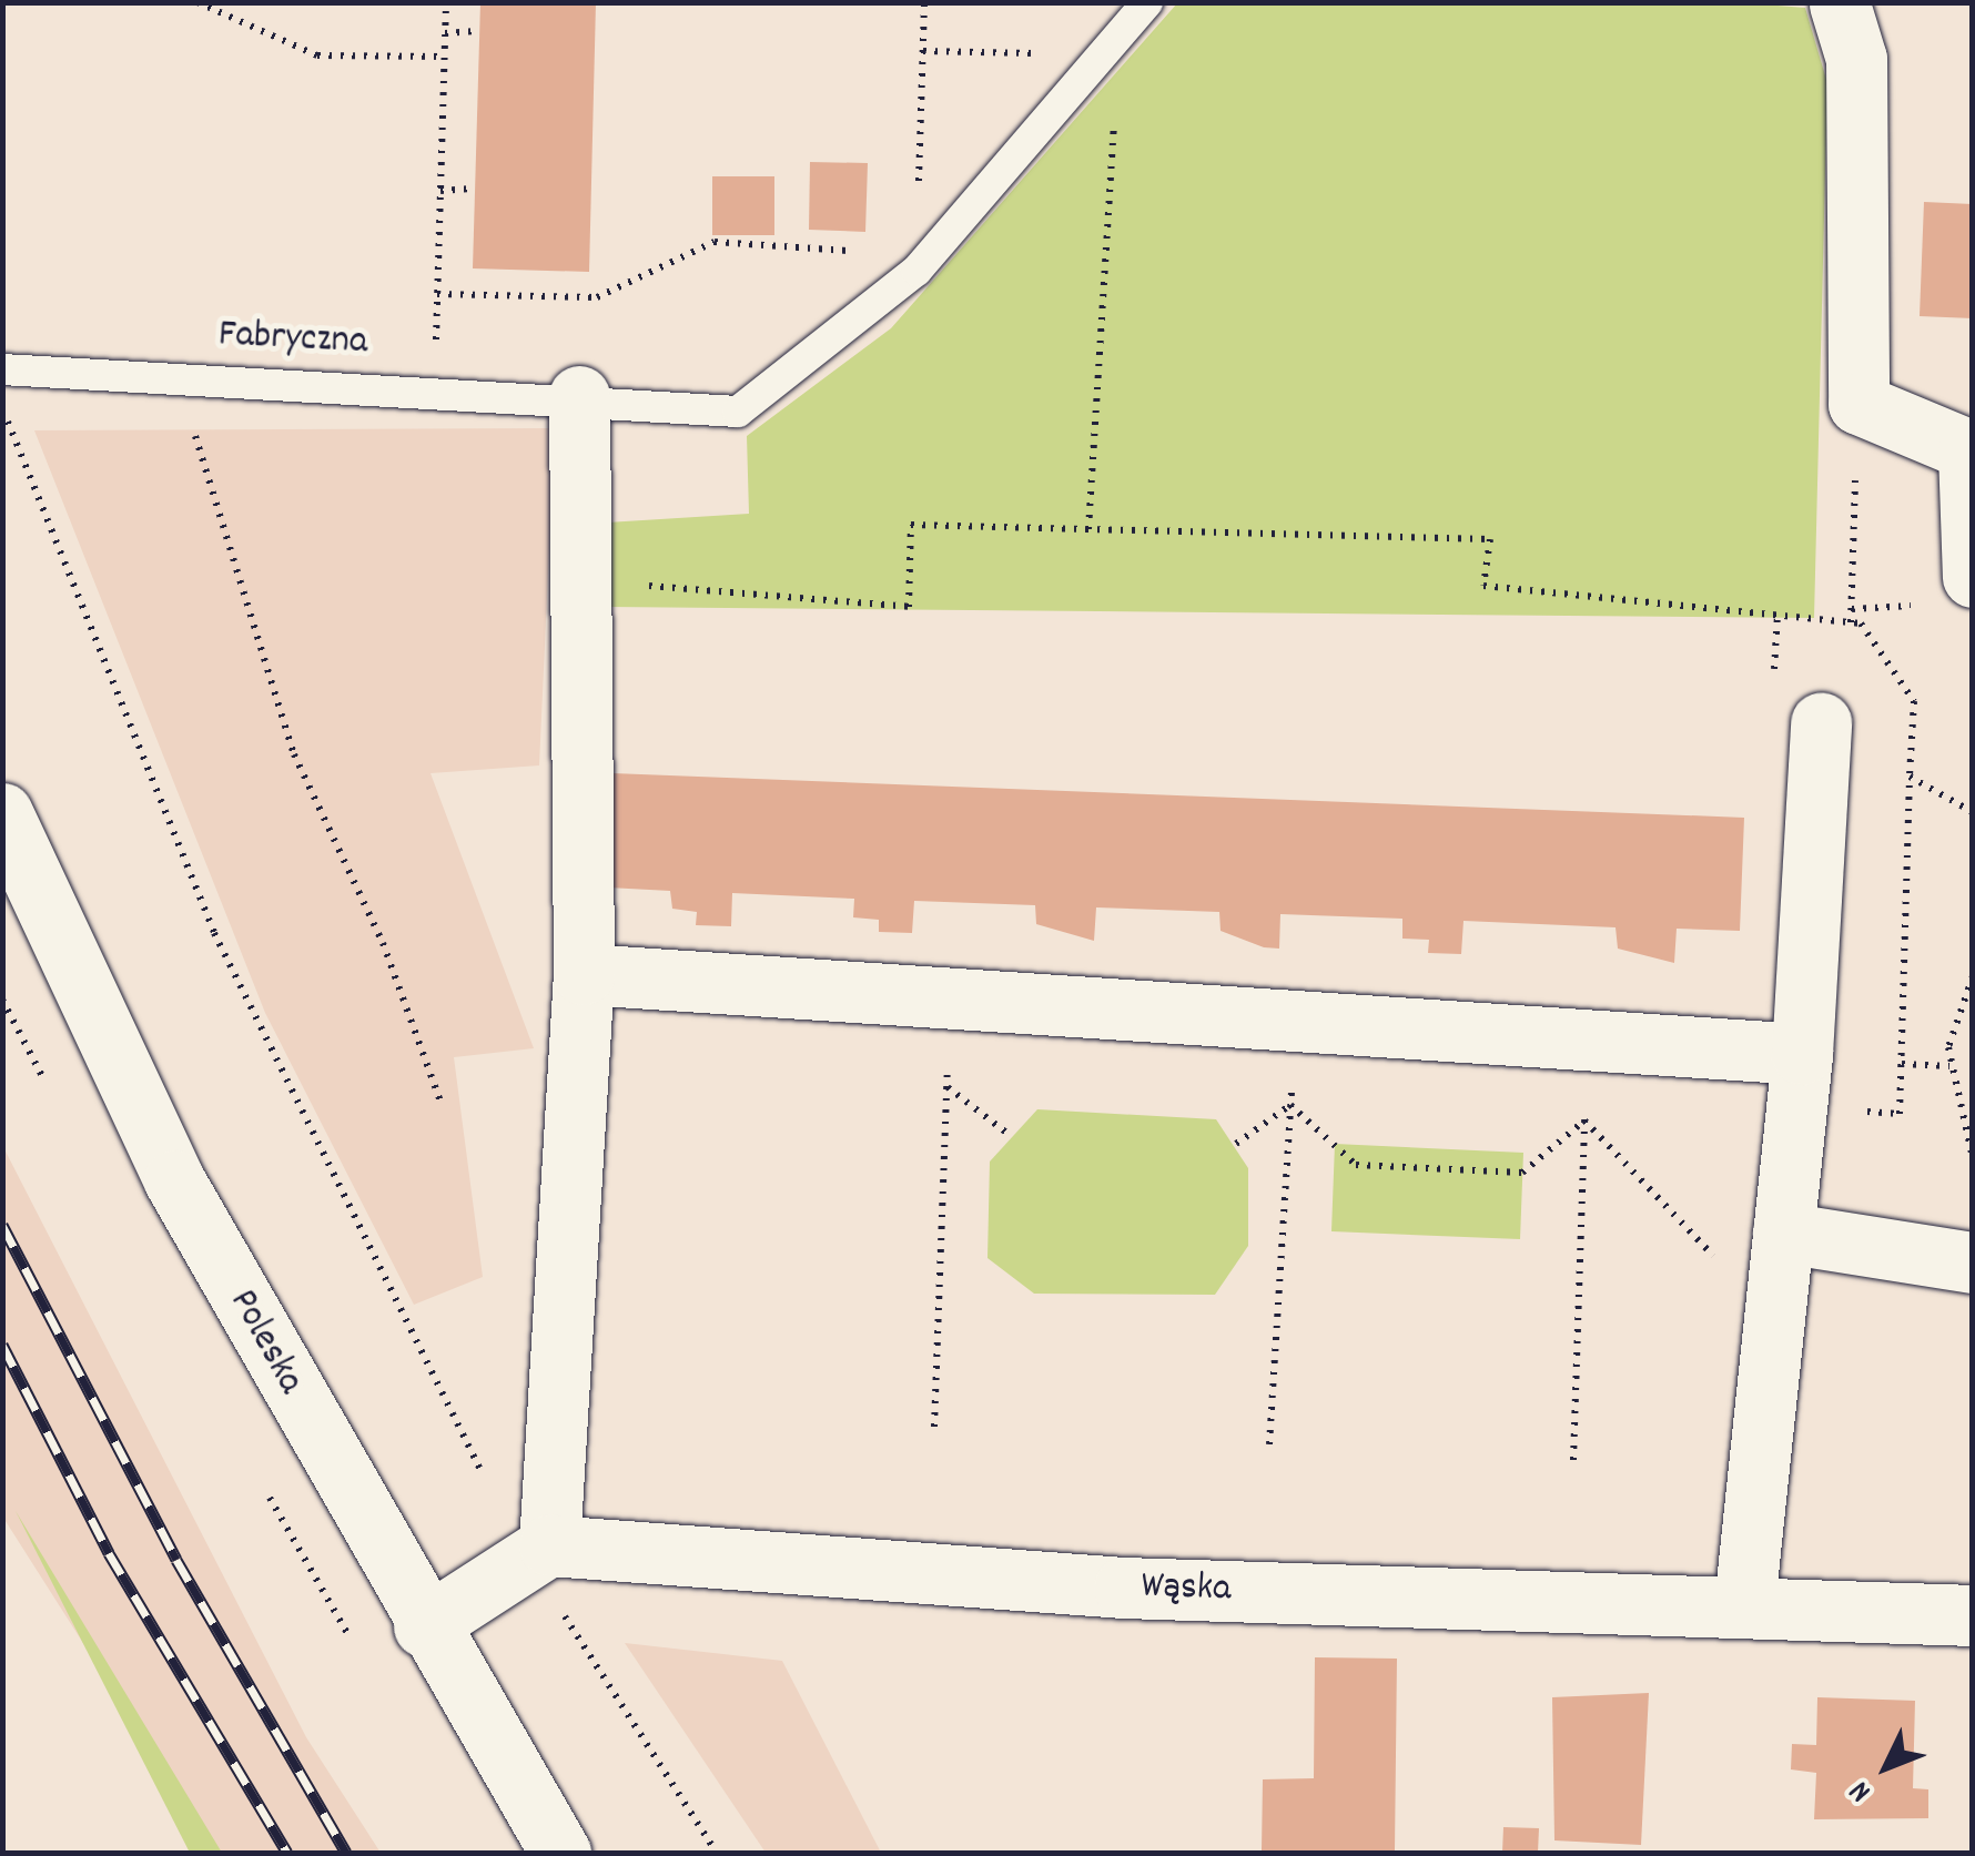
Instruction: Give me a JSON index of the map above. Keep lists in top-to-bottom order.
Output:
{
  "streets": {
    "street": ["Poleska", "Wąska"],
    "lane": ["Fabryczna"]
  },
  "north": "bottom left"
}
